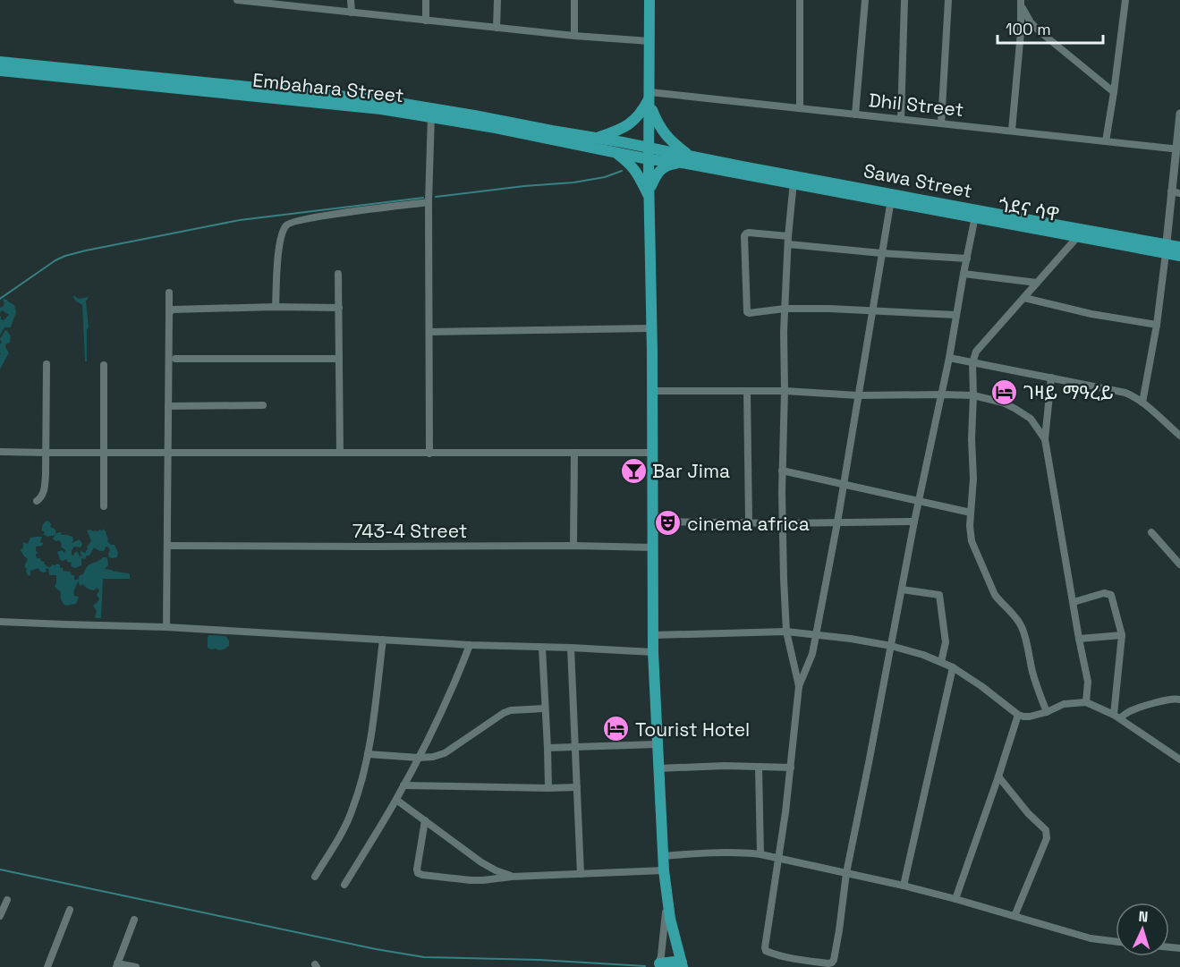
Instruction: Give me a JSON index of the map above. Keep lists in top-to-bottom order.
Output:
{
  "streets": {
    "main road": ["Embahara Street", "Sawa Street"],
    "street": ["Dhil Street", "743-4 Street"]
  },
  "crossings": [
    ["Embahara Street", "Sawa Street"]
  ],
  "places": {
    "hotel": ["ገዛይ ማዓረይ", "Tourist Hotel"],
    "bar": ["Bar Jima"],
    "theatre": ["cinema africa"]
  },
  "scale_bar": "100 m",
  "north": "top"
}
